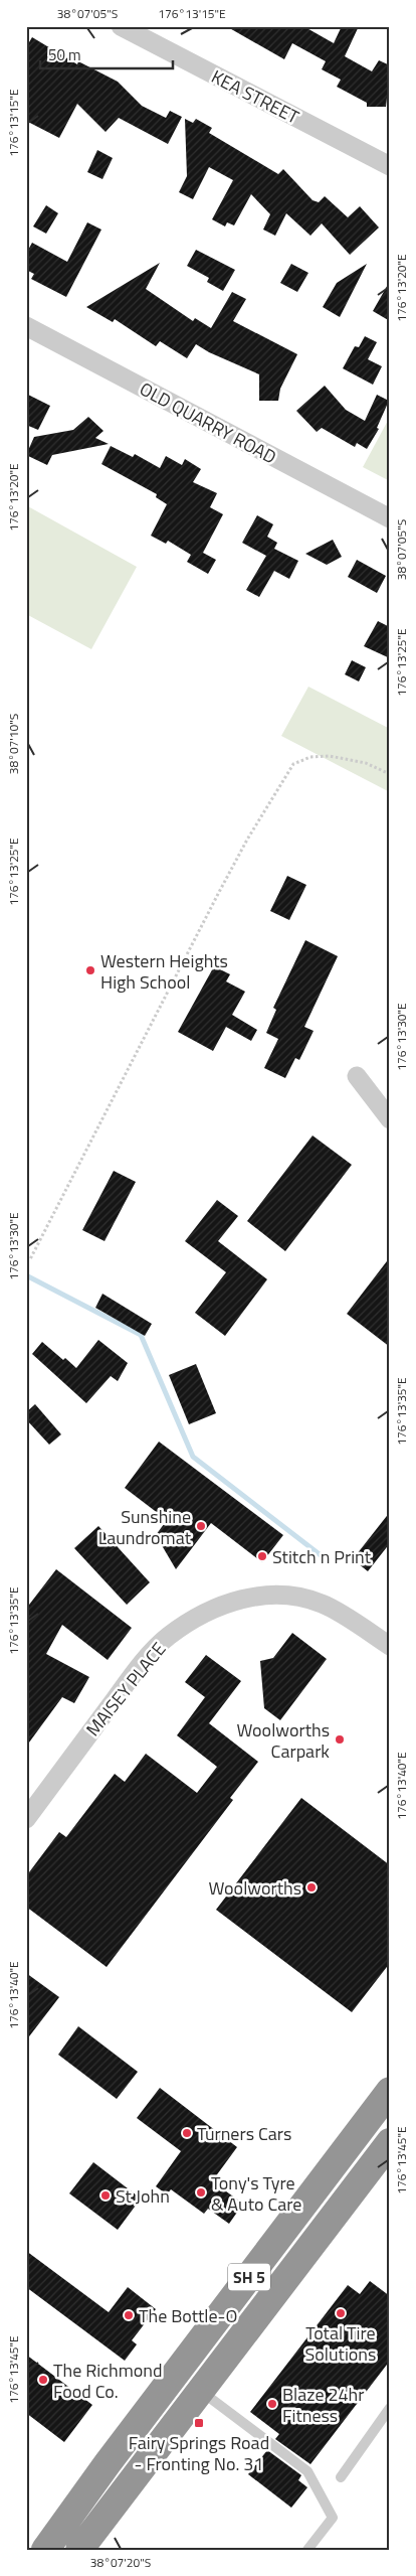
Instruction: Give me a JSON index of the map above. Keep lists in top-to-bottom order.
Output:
{
  "streets": {
    "highway": ["SH 5"],
    "street": ["KEA STREET", "OLD QUARRY ROAD", "MAISEY PLACE"]
  },
  "places": {
    "other": [
      "Western Heights High School",
      "Sunshine Laundromat",
      "Stitch n Print",
      "Woolworths Carpark",
      "Woolworths",
      "Turners Cars",
      "Tony's Tyre & Auto Care",
      "St John",
      "Total Tire Solutions",
      "The Bottle-O",
      "The Richmond Food Co.",
      "Blaze 24hr Fitness"
    ],
    "transit": ["Fairy Springs Road - Fronting No. 31"]
  },
  "scale_bar": "50 m",
  "coordinates": [
    "38°07'05\"S",
    "176°13'15\"E",
    "176°13'20\"E",
    "176°13'25\"E",
    "38°07'10\"S",
    "176°13'30\"E",
    "176°13'35\"E",
    "176°13'40\"E",
    "176°13'45\"E",
    "38°07'20\"S"
  ]
}
